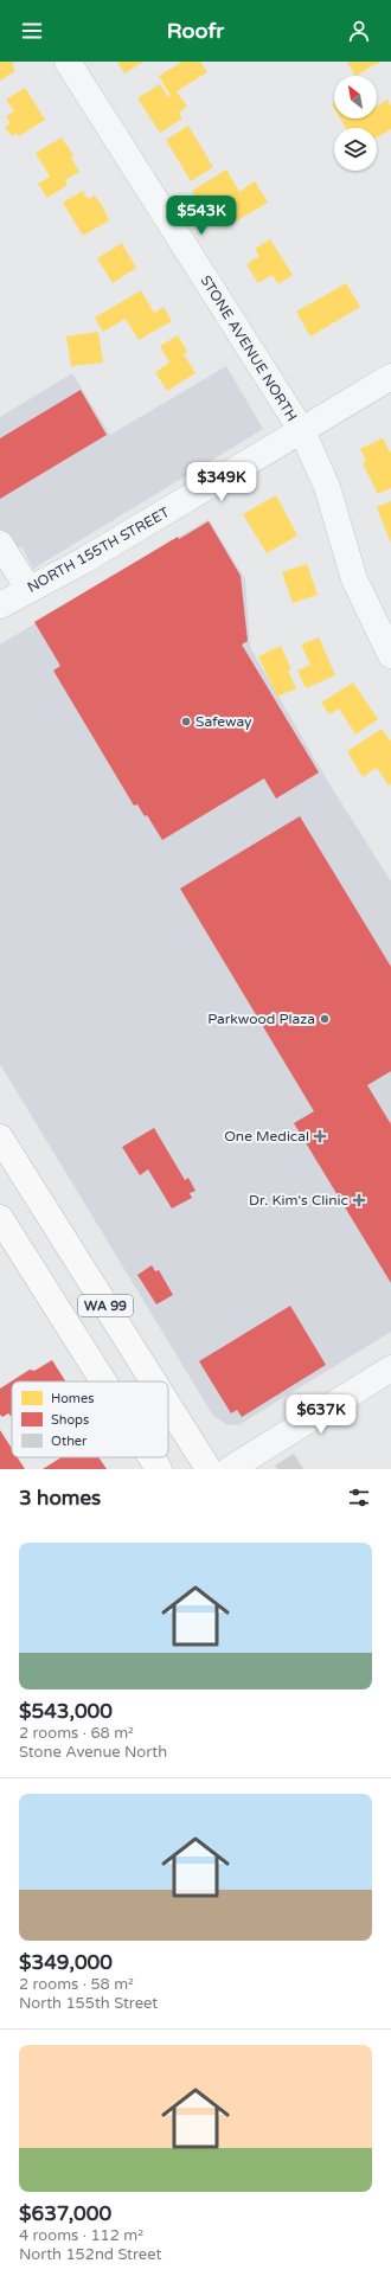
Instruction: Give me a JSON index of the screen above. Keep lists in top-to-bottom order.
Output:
{
  "streets": {
    "highway": ["WA 99"],
    "street": ["STONE AVENUE NORTH", "NORTH 155TH STREET"]
  },
  "crossings": [
    ["STONE AVENUE NORTH", "NORTH 155TH STREET"]
  ],
  "places": {
    "other": ["Safeway", "Parkwood Plaza"],
    "health": ["One Medical", "Dr. Kim's Clinic"]
  },
  "legend": ["Homes", "Shops", "Other"],
  "north": "top left",
  "page": {
    "header": "Roofr",
    "price": ["$543K", "$349K", "$637K"],
    "heading": "3 homes",
    "list": [
      {
        "name": "$543,000",
        "note": "2 rooms · 68 m² · Stone Avenue North"
      },
      {
        "name": "$349,000",
        "note": "2 rooms · 58 m² · North 155th Street"
      },
      {
        "name": "$637,000",
        "note": "4 rooms · 112 m² · North 152nd Street"
      }
    ]
  }
}
